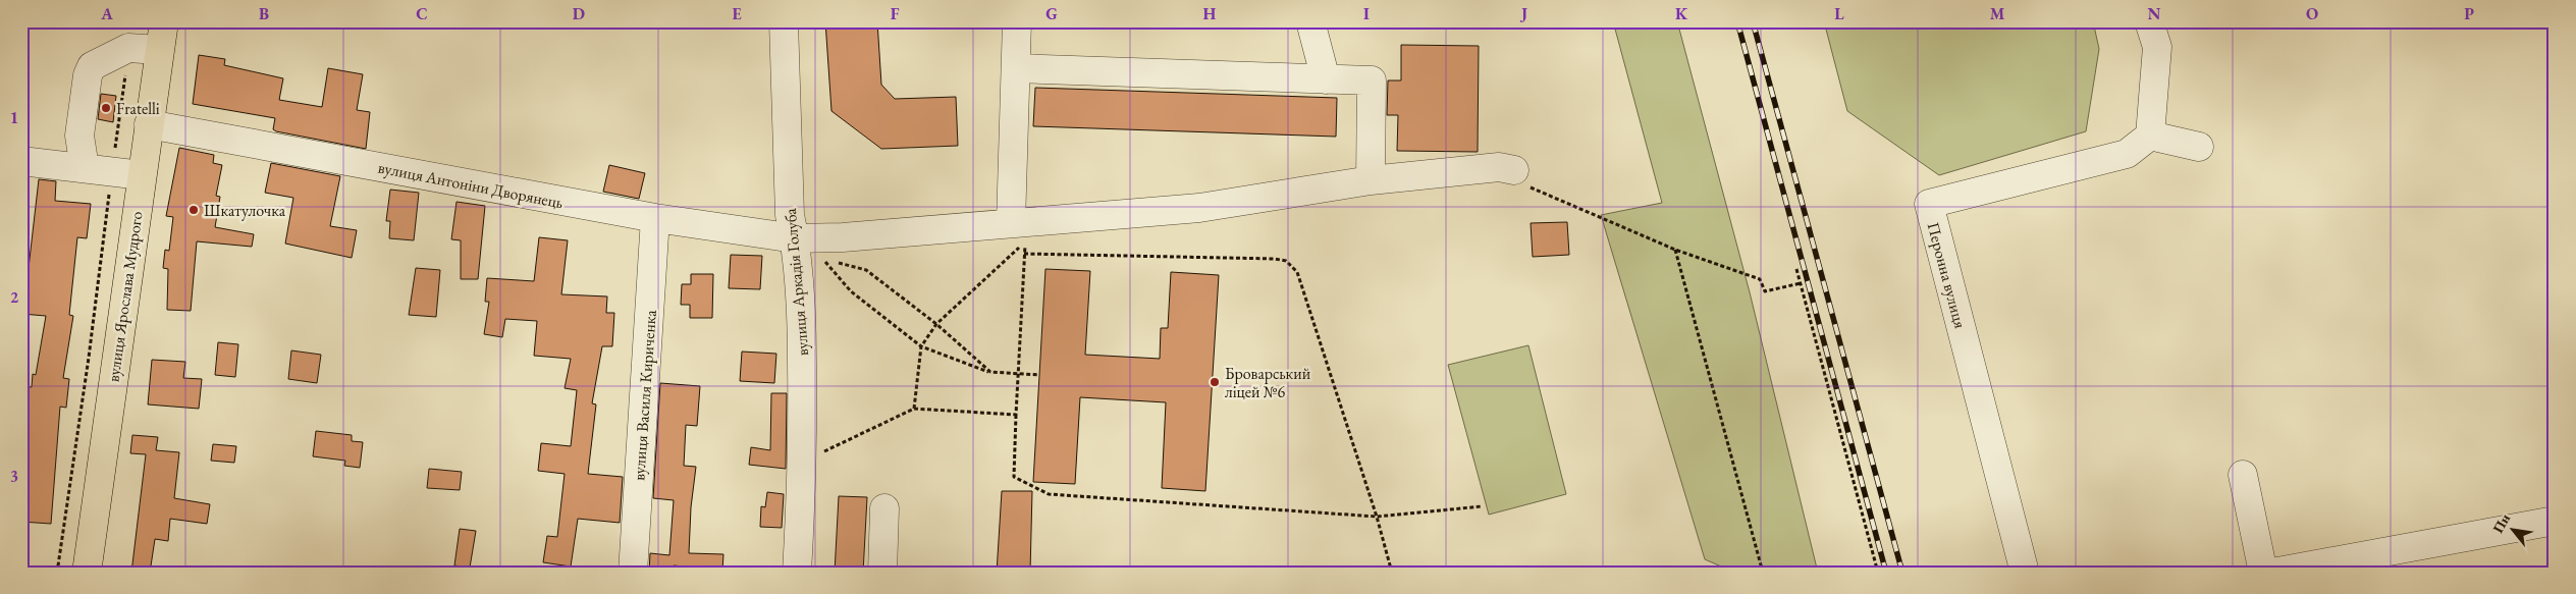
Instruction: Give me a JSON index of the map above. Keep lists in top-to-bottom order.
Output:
{
  "streets": {
    "main road": ["вулиця Ярослава Мудрого"],
    "street": [
      "вулиця Антоніни Дворянець",
      "Перонна вулиця",
      "вулиця Аркадія Голуба",
      "вулиця Василя Кириченка"
    ]
  },
  "crossings": [
    ["вулиця Антоніни Дворянець", "вулиця Аркадія Голуба"],
    ["вулиця Антоніни Дворянець", "вулиця Ярослава Мудрого"],
    ["вулиця Антоніни Дворянець", "вулиця Василя Кириченка"]
  ],
  "places": ["Fratelli", "Шкатулочка", "Броварський ліцей №6"],
  "north": "top left",
  "grid": {
    "columns": [
      "A",
      "B",
      "C",
      "D",
      "E",
      "F",
      "G",
      "H",
      "I",
      "J",
      "K",
      "L",
      "M",
      "N",
      "O",
      "P"
    ],
    "rows": ["1", "2", "3"]
  }
}
